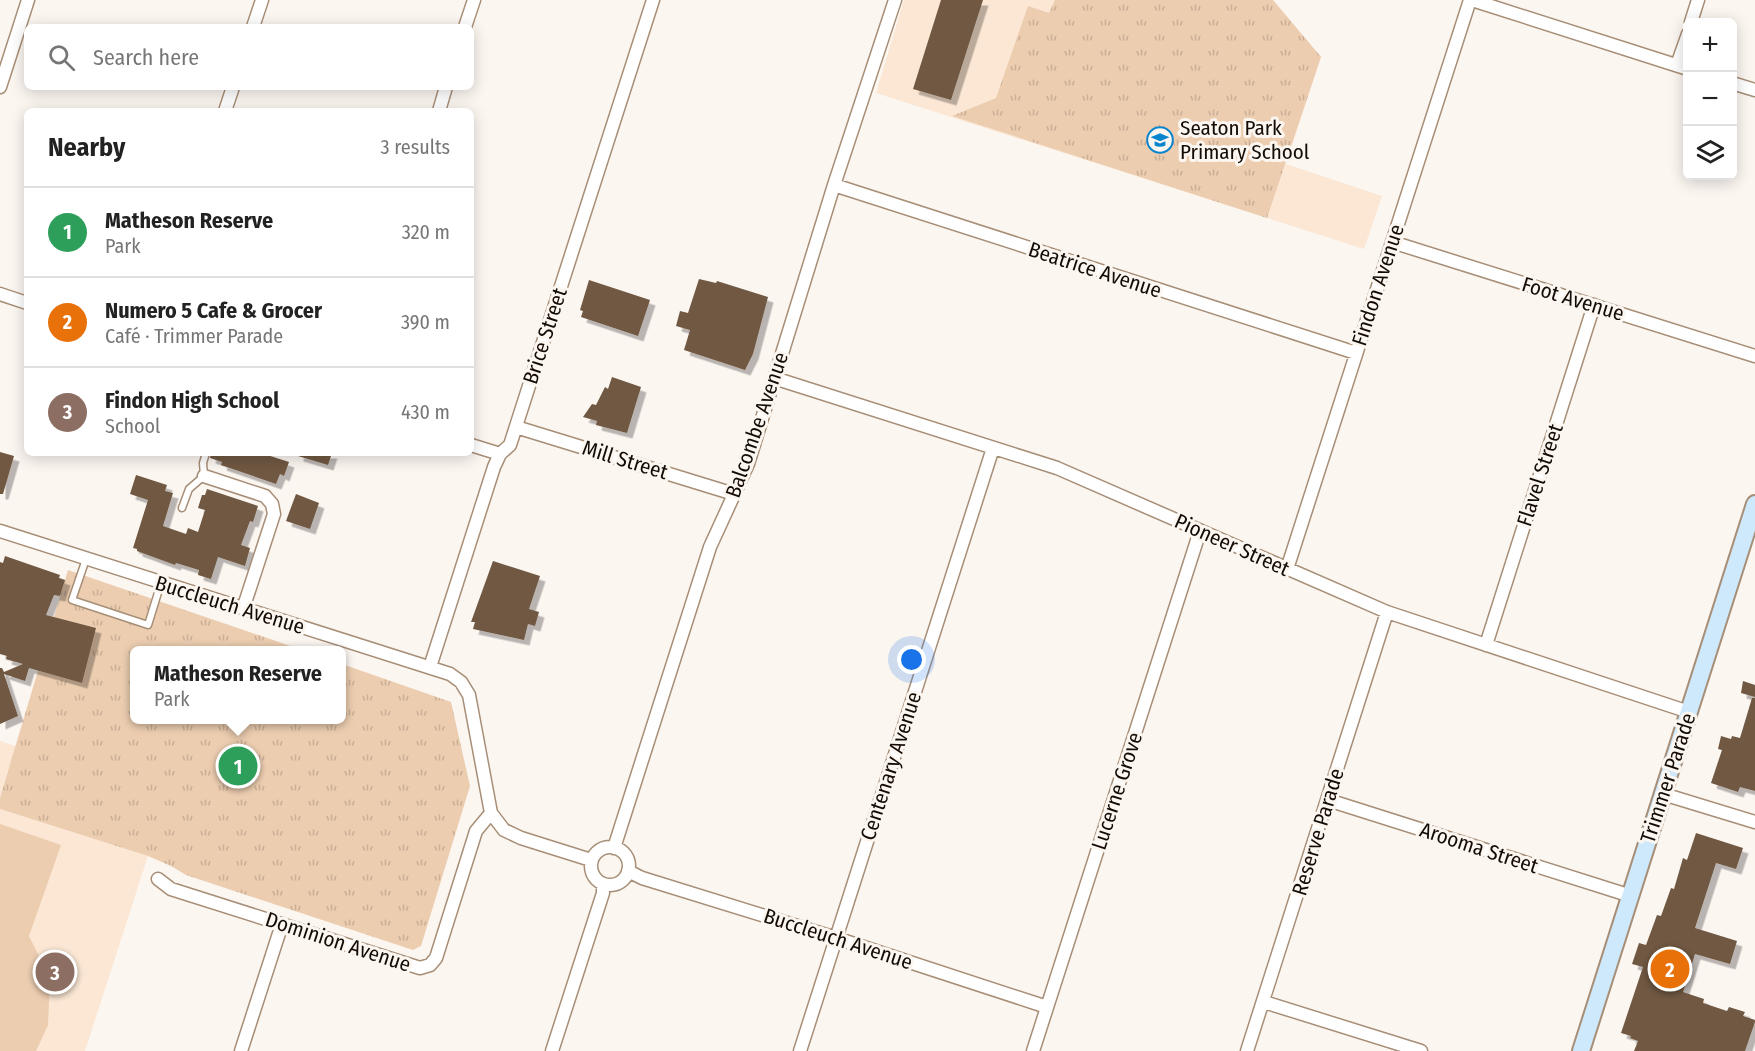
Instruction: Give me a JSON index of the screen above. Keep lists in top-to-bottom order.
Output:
{
  "streets": {
    "main road": ["Trimmer Parade"],
    "street": [
      "Beatrice Avenue",
      "Findon Avenue",
      "Foot Avenue",
      "Brice Street",
      "Balcombe Avenue",
      "Mill Street",
      "Flavel Street",
      "Pioneer Street",
      "Buccleuch Avenue",
      "Centenary Avenue",
      "Lucerne Grove",
      "Reserve Parade",
      "Arooma Street",
      "Dominion Avenue"
    ]
  },
  "crossings": [
    ["Beatrice Avenue", "Findon Avenue"],
    ["Beatrice Avenue", "Balcombe Avenue"],
    ["Findon Avenue", "Foot Avenue"],
    ["Findon Avenue", "Pioneer Street"],
    ["Foot Avenue", "Flavel Street"],
    ["Brice Street", "Mill Street"],
    ["Brice Street", "Buccleuch Avenue"],
    ["Balcombe Avenue", "Mill Street"],
    ["Balcombe Avenue", "Pioneer Street"],
    ["Balcombe Avenue", "Buccleuch Avenue"],
    ["Flavel Street", "Pioneer Street"],
    ["Pioneer Street", "Centenary Avenue"],
    ["Pioneer Street", "Trimmer Parade"],
    ["Pioneer Street", "Lucerne Grove"],
    ["Pioneer Street", "Reserve Parade"],
    ["Buccleuch Avenue", "Centenary Avenue"],
    ["Buccleuch Avenue", "Lucerne Grove"],
    ["Buccleuch Avenue", "Dominion Avenue"],
    ["Trimmer Parade", "Arooma Street"],
    ["Reserve Parade", "Arooma Street"]
  ],
  "places": {
    "school or university": ["Seaton Park Primary School"]
  },
  "page": {
    "map_buttons": ["+", "−"],
    "search": "Search here",
    "heading": ["Nearby", "3 results"],
    "list": [
      {
        "mark": "1",
        "name": "Matheson Reserve",
        "note": "Park",
        "value": "320 m"
      },
      {
        "mark": "2",
        "name": "Numero 5 Cafe & Grocer",
        "note": "Café · Trimmer Parade",
        "value": "390 m"
      },
      {
        "mark": "3",
        "name": "Findon High School",
        "note": "School",
        "value": "430 m"
      }
    ],
    "popup": ["Matheson Reserve", "Park"],
    "pins": ["1", "2", "3"]
  }
}
